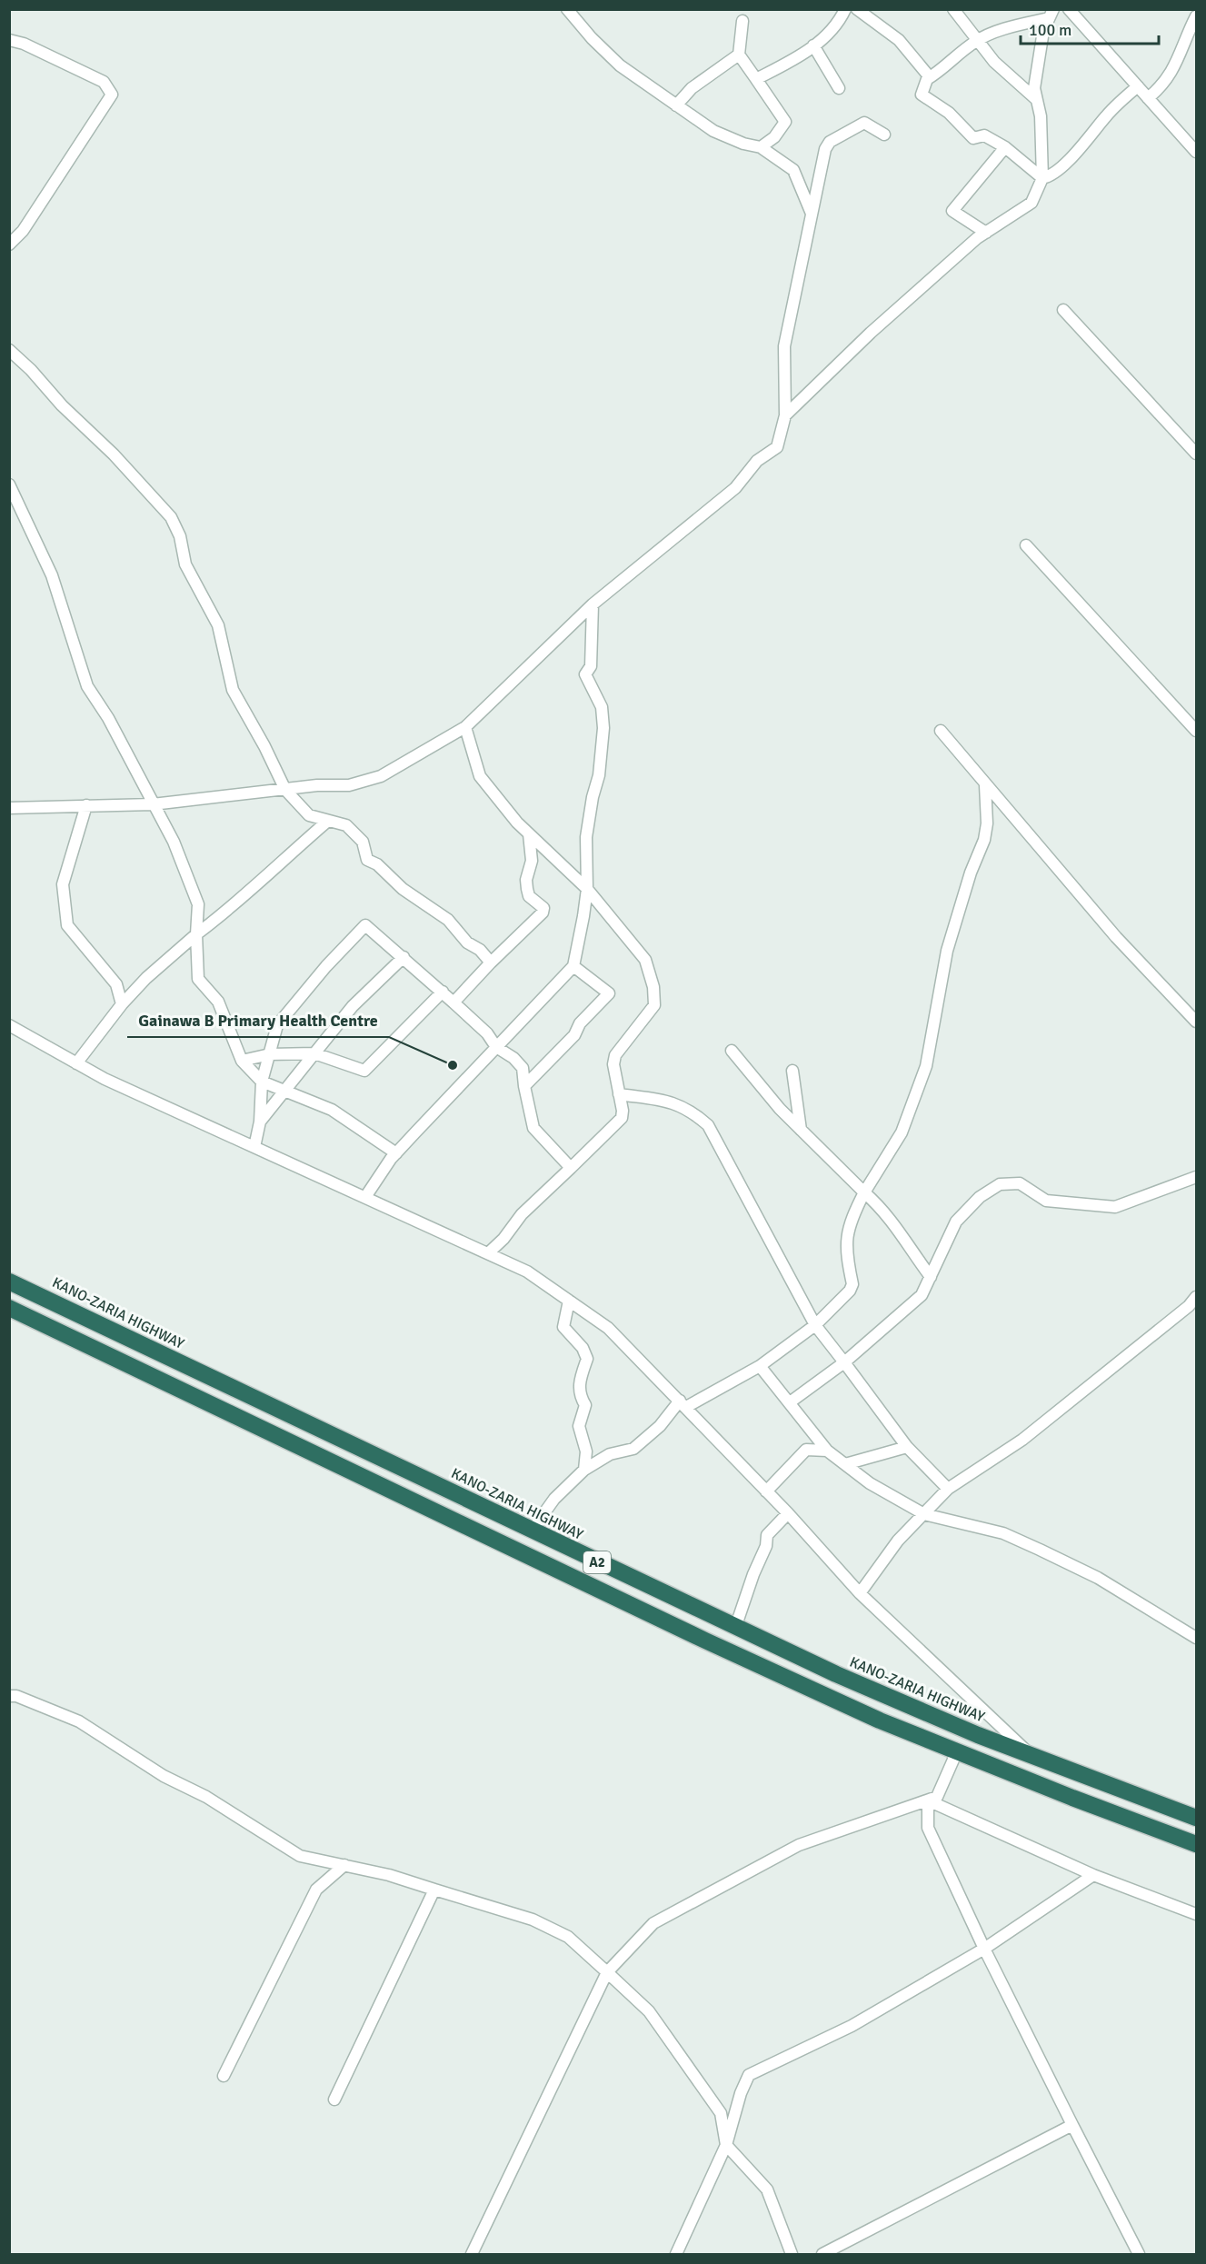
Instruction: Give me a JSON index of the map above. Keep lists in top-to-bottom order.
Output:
{
  "streets": {
    "highway": ["KANO-ZARIA HIGHWAY", "A2"]
  },
  "places": ["Gainawa B Primary Health Centre"],
  "scale_bar": "100 m"
}
